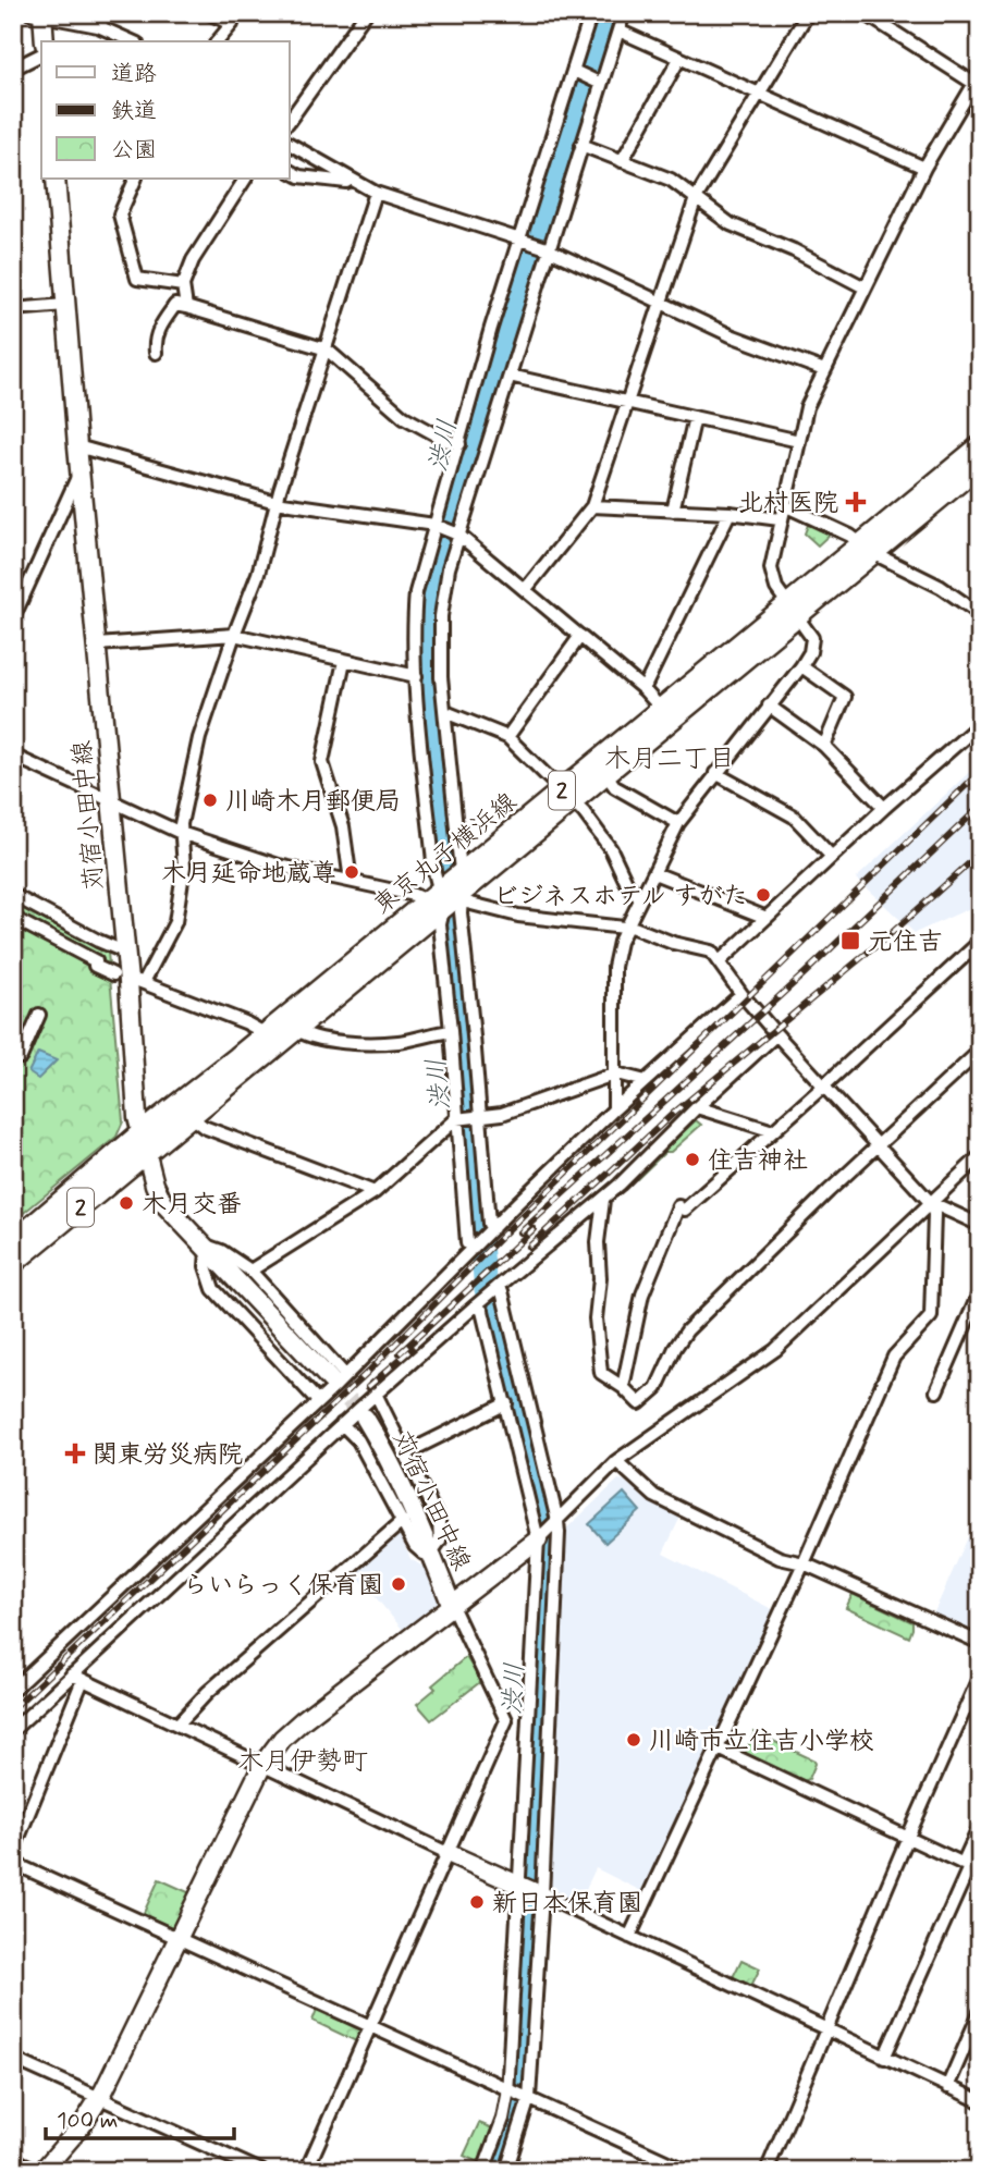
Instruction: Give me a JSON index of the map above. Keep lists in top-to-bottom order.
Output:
{
  "streets": {
    "main road": ["2", "東京丸子横浜線"],
    "street": ["苅宿小田中線"]
  },
  "crossings": [
    ["2", "苅宿小田中線"],
    ["2", "東京丸子横浜線"],
    ["苅宿小田中線", "東京丸子横浜線"]
  ],
  "districts": ["木月二丁目", "木月伊勢町"],
  "water": ["渋川"],
  "places": {
    "health": ["北村医院", "関東労災病院"],
    "other": [
      "川崎木月郵便局",
      "木月延命地蔵尊",
      "ビジネスホテル すがた",
      "住吉神社",
      "木月交番",
      "らいらっく保育園",
      "川崎市立住吉小学校",
      "新日本保育園"
    ],
    "transit": ["元住吉"]
  },
  "legend": ["道路", "鉄道", "公園"],
  "scale_bar": "100 m"
}
